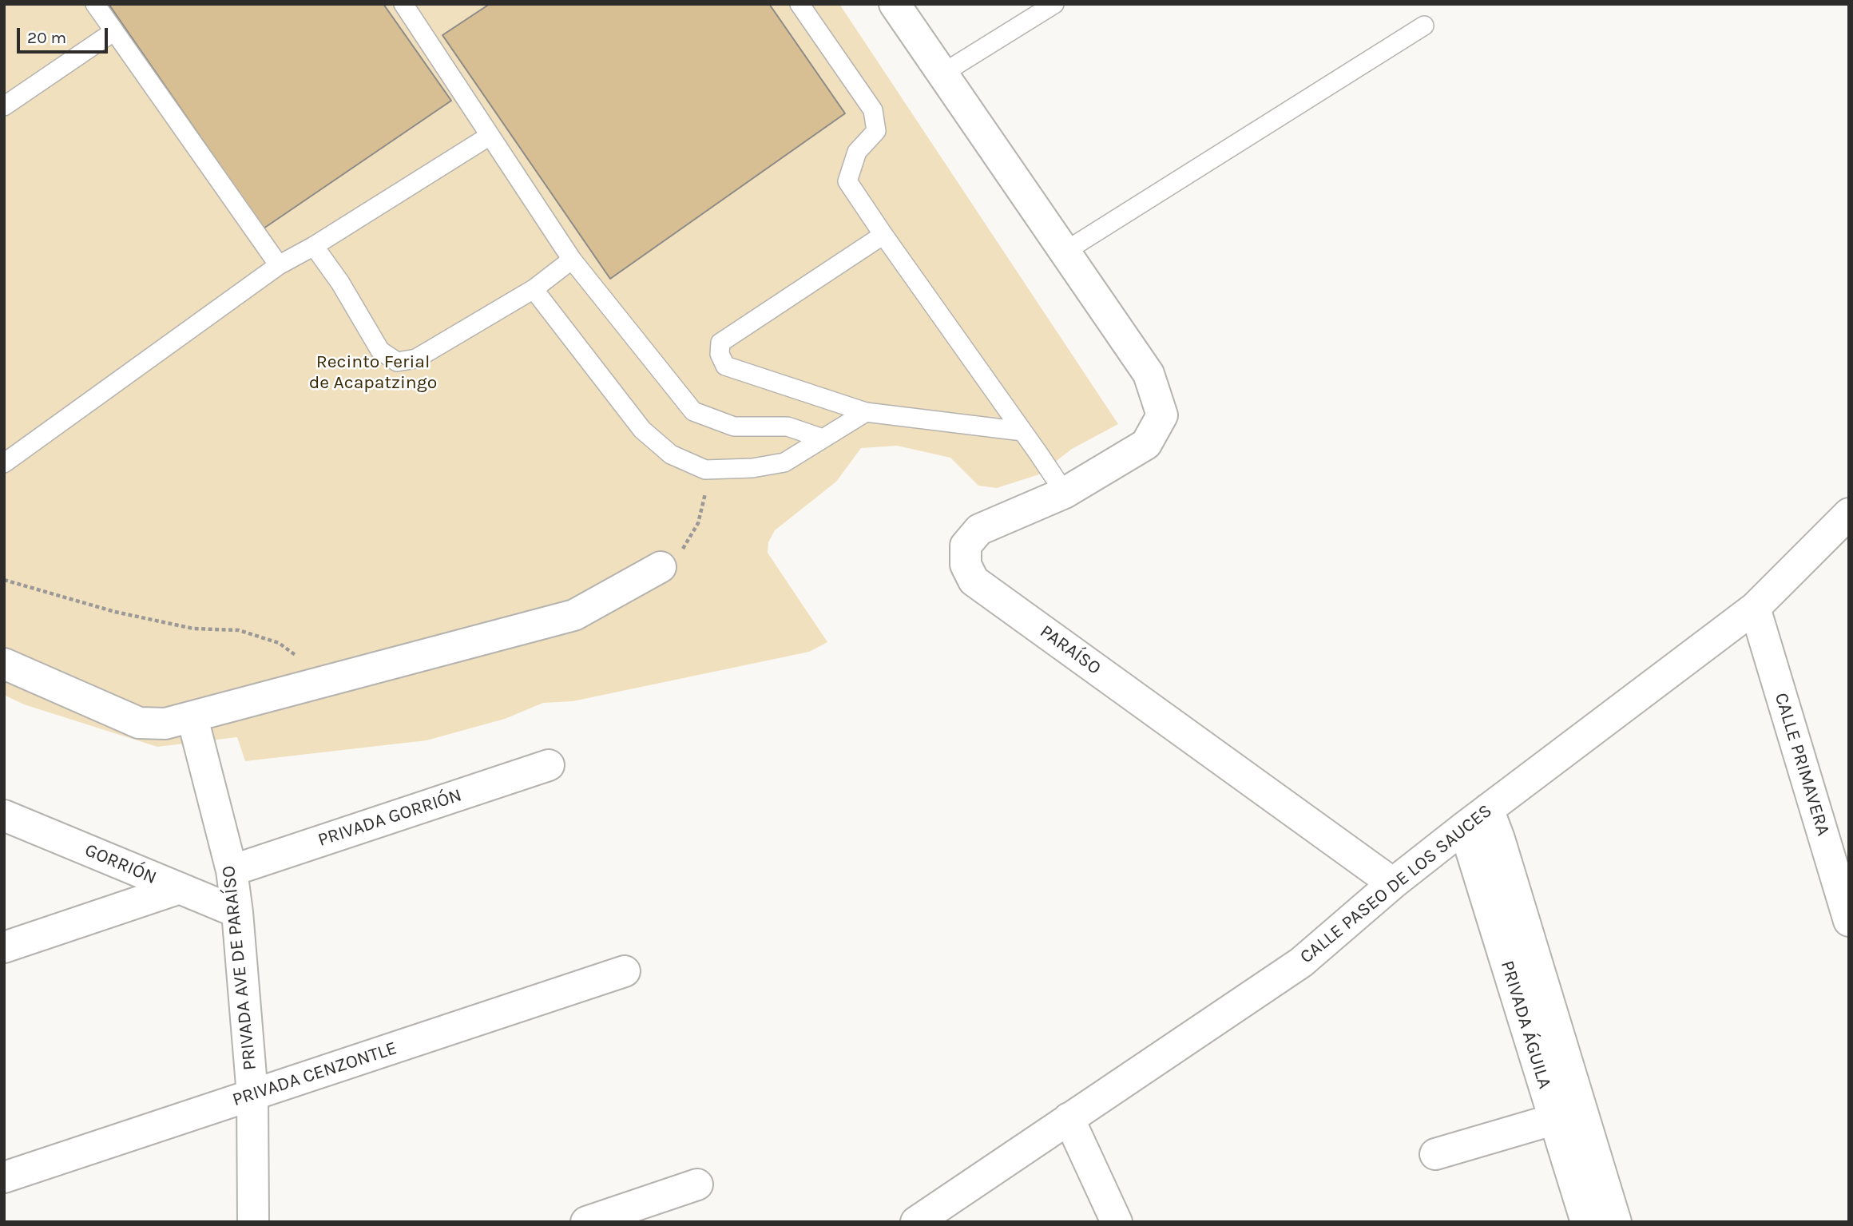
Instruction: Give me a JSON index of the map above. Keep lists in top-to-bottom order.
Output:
{
  "streets": {
    "street": [
      "PARAÍSO",
      "CALLE PRIMAVERA",
      "PRIVADA GORRIÓN",
      "GORRIÓN",
      "CALLE PASEO DE LOS SAUCES",
      "PRIVADA AVE DE PARAÍSO",
      "PRIVADA ÁGUILA",
      "PRIVADA CENZONTLE"
    ]
  },
  "crossings": [
    ["PARAÍSO", "CALLE PASEO DE LOS SAUCES"],
    ["CALLE PRIMAVERA", "CALLE PASEO DE LOS SAUCES"],
    ["PRIVADA GORRIÓN", "PRIVADA AVE DE PARAÍSO"],
    ["GORRIÓN", "PRIVADA AVE DE PARAÍSO"],
    ["CALLE PASEO DE LOS SAUCES", "PRIVADA ÁGUILA"],
    ["PRIVADA AVE DE PARAÍSO", "PRIVADA CENZONTLE"]
  ],
  "parks": ["Recinto Ferial de Acapatzingo"],
  "scale_bar": "20 m"
}
